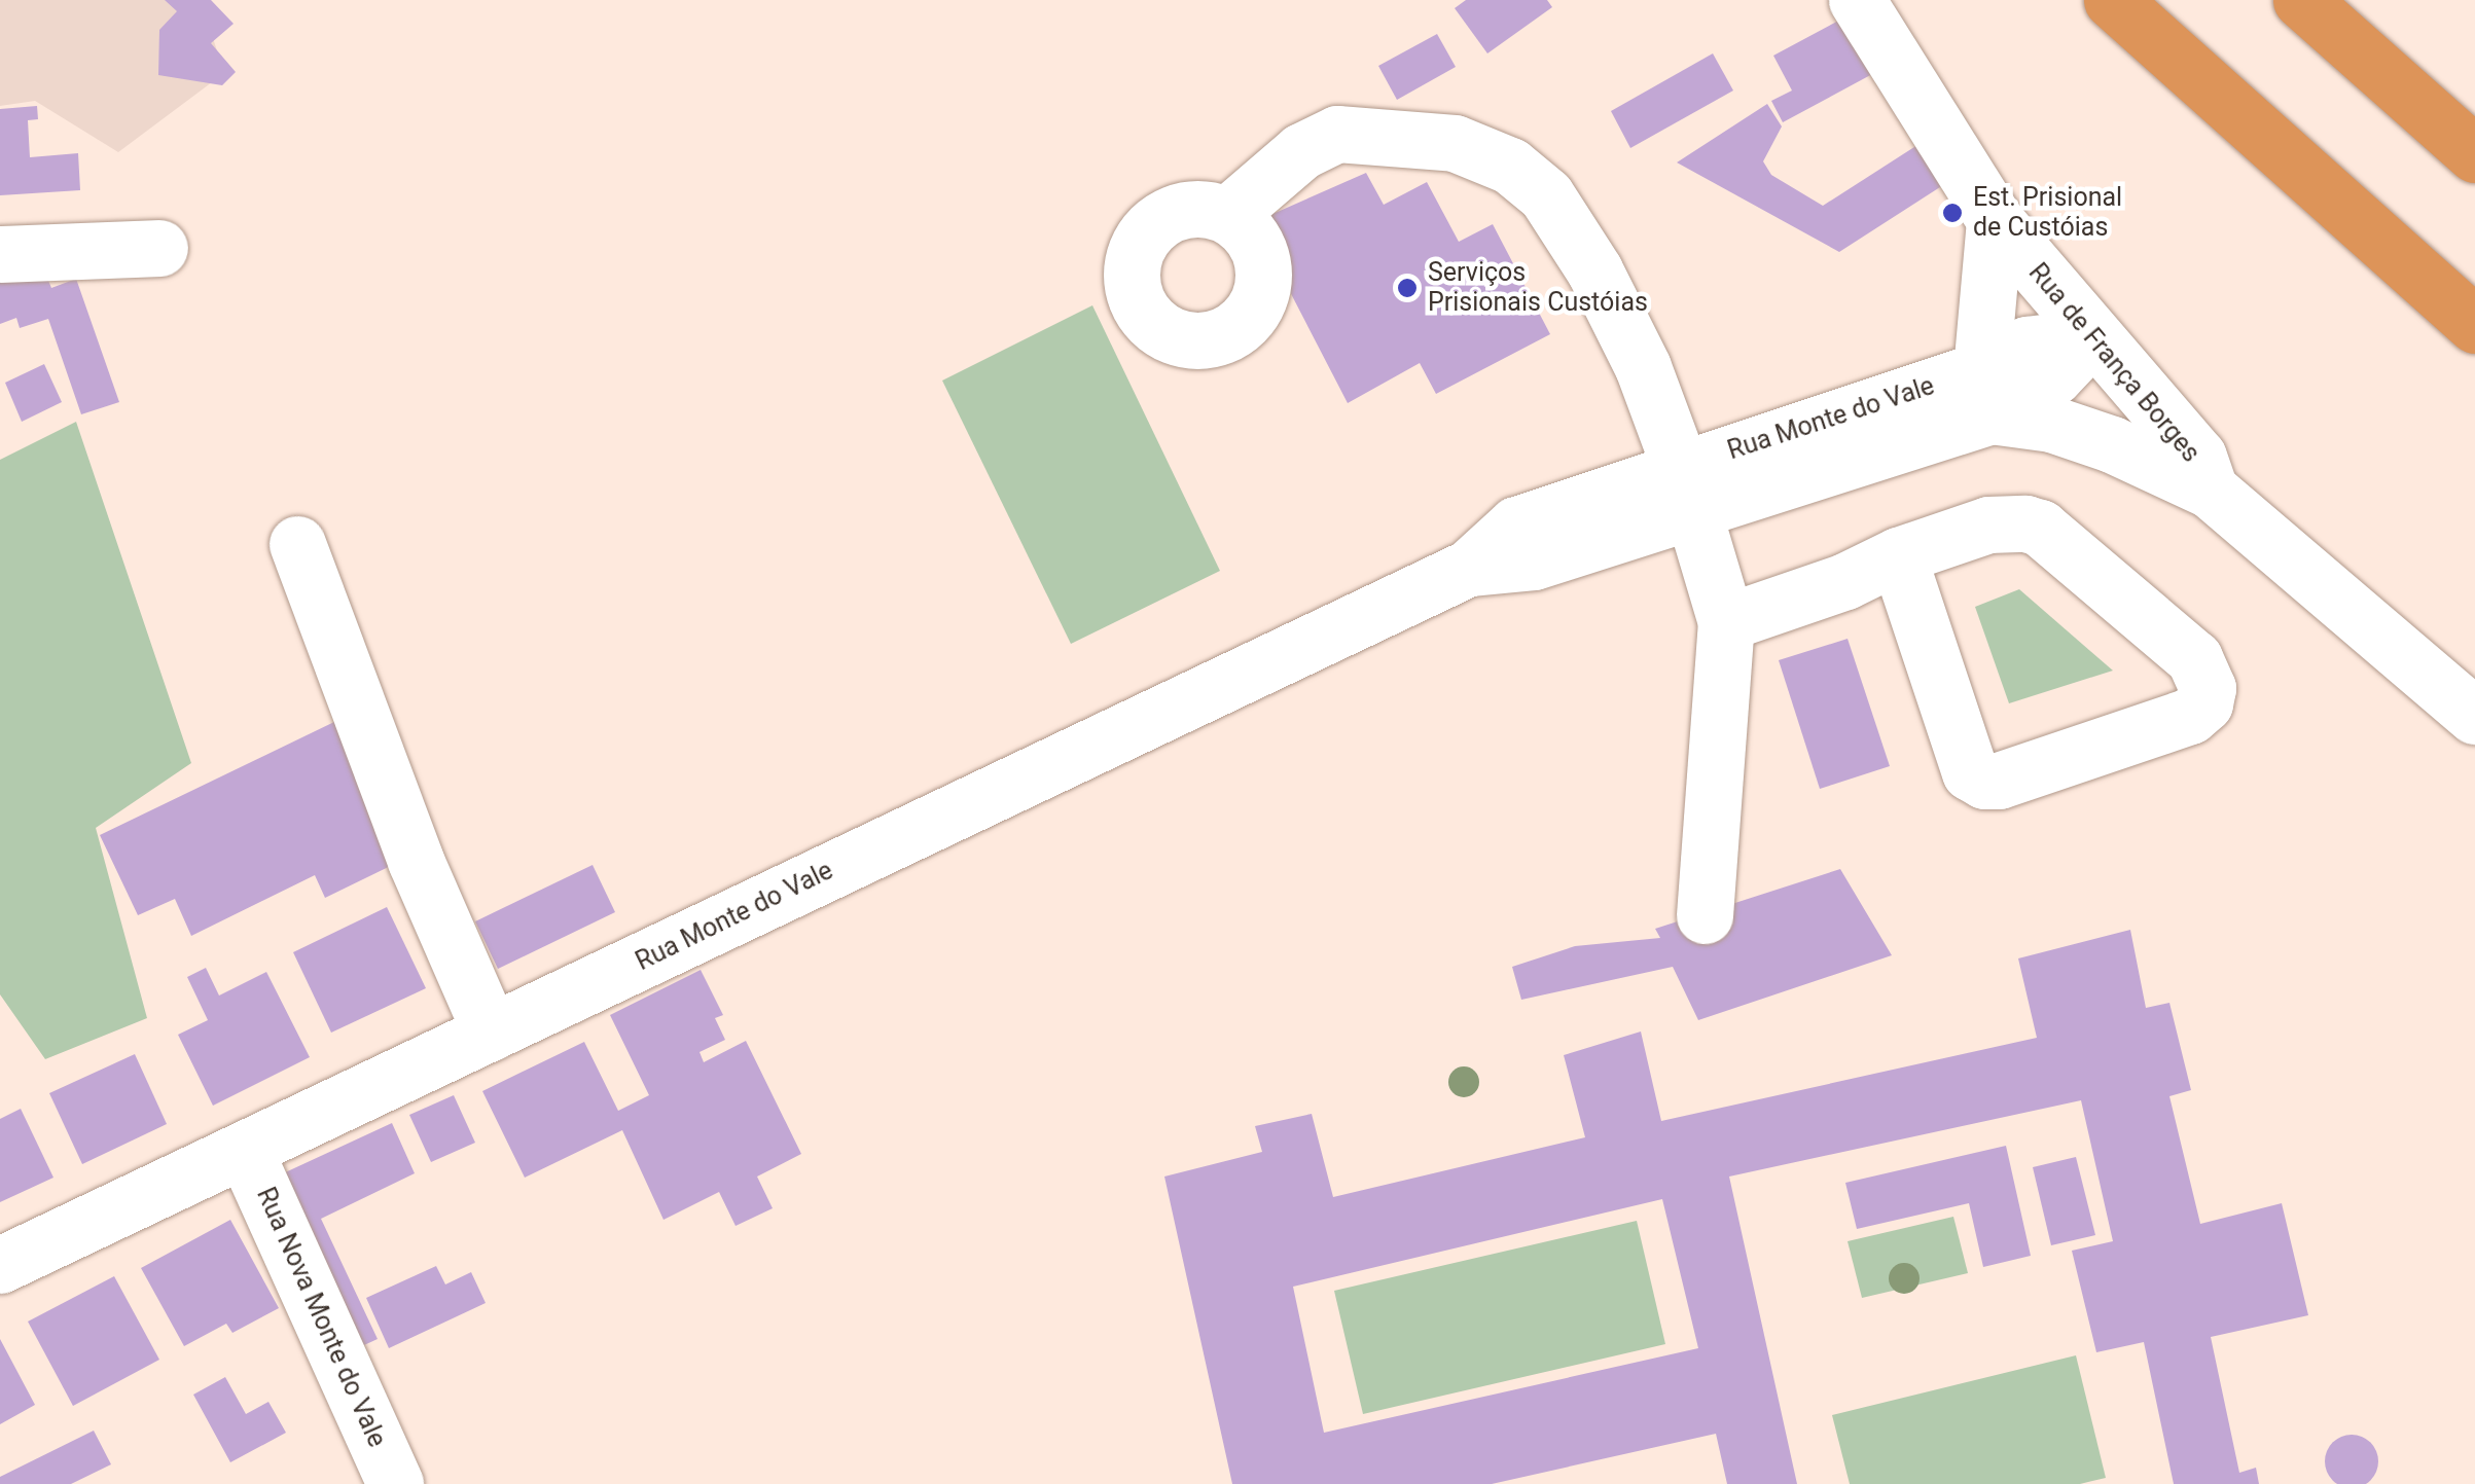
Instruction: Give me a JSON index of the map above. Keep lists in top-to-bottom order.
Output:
{
  "streets": {
    "street": ["Rua de França Borges", "Rua Monte do Vale", "Rua Nova Monte do Vale"]
  },
  "crossings": [
    ["Rua de França Borges", "Rua Monte do Vale"],
    ["Rua Monte do Vale", "Rua Nova Monte do Vale"]
  ],
  "places": ["Est. Prisional de Custóias", "Serviços Prisionais Custóias"]
}
